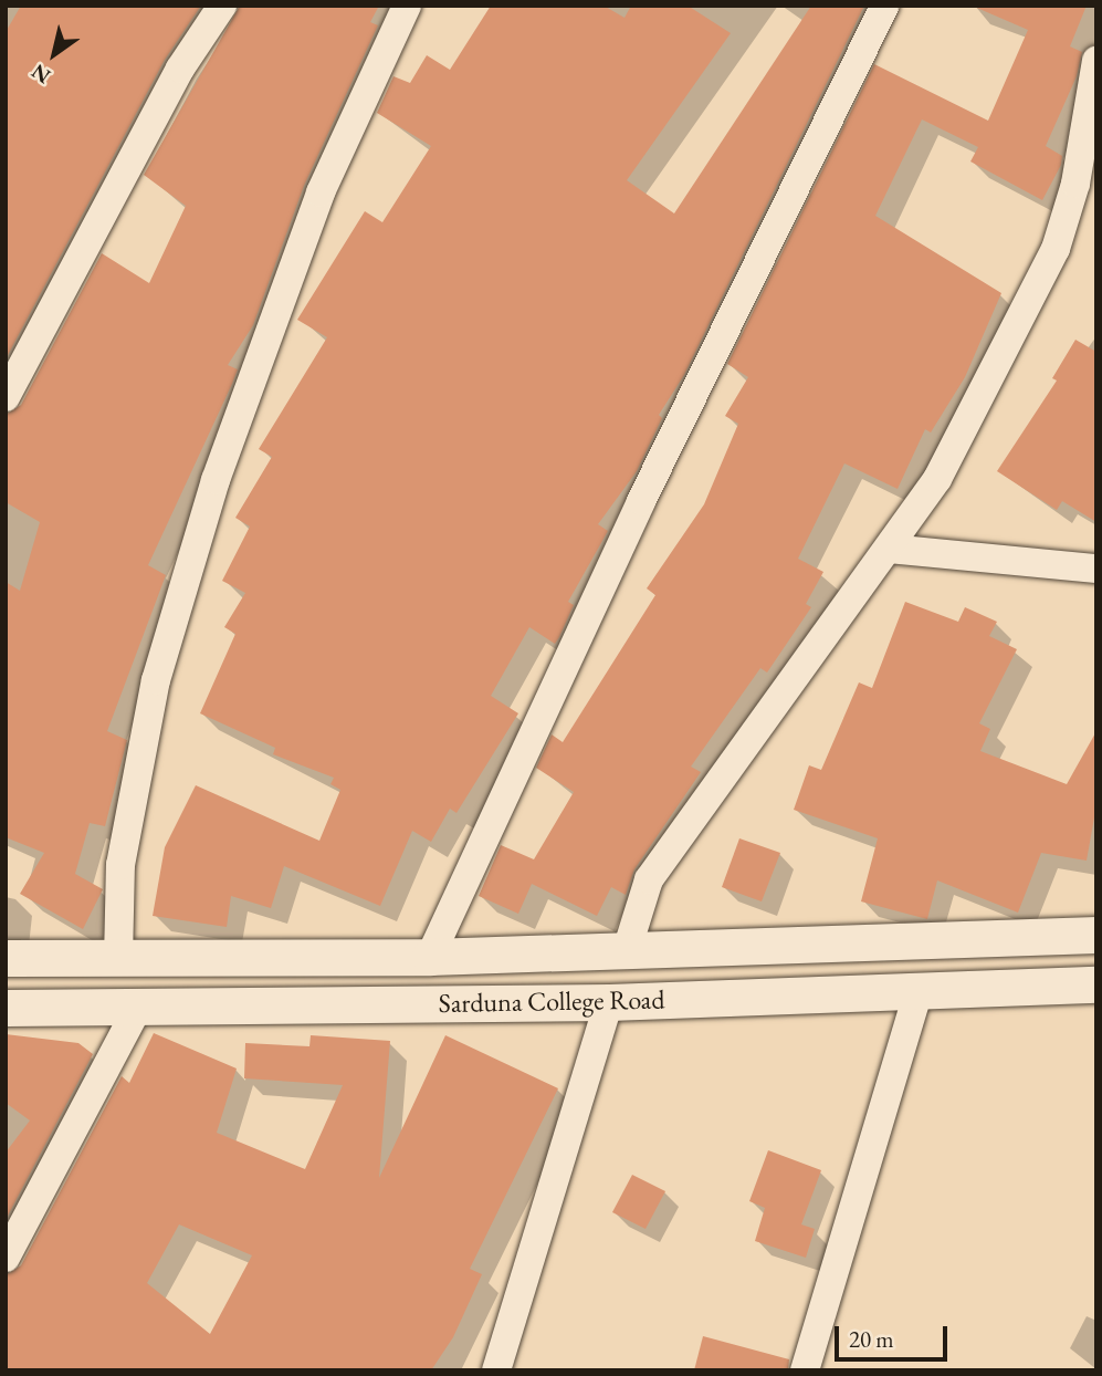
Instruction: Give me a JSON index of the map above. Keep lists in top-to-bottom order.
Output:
{
  "streets": {
    "street": ["Sarduna College Road"]
  },
  "scale_bar": "20 m",
  "north": "bottom left"
}
